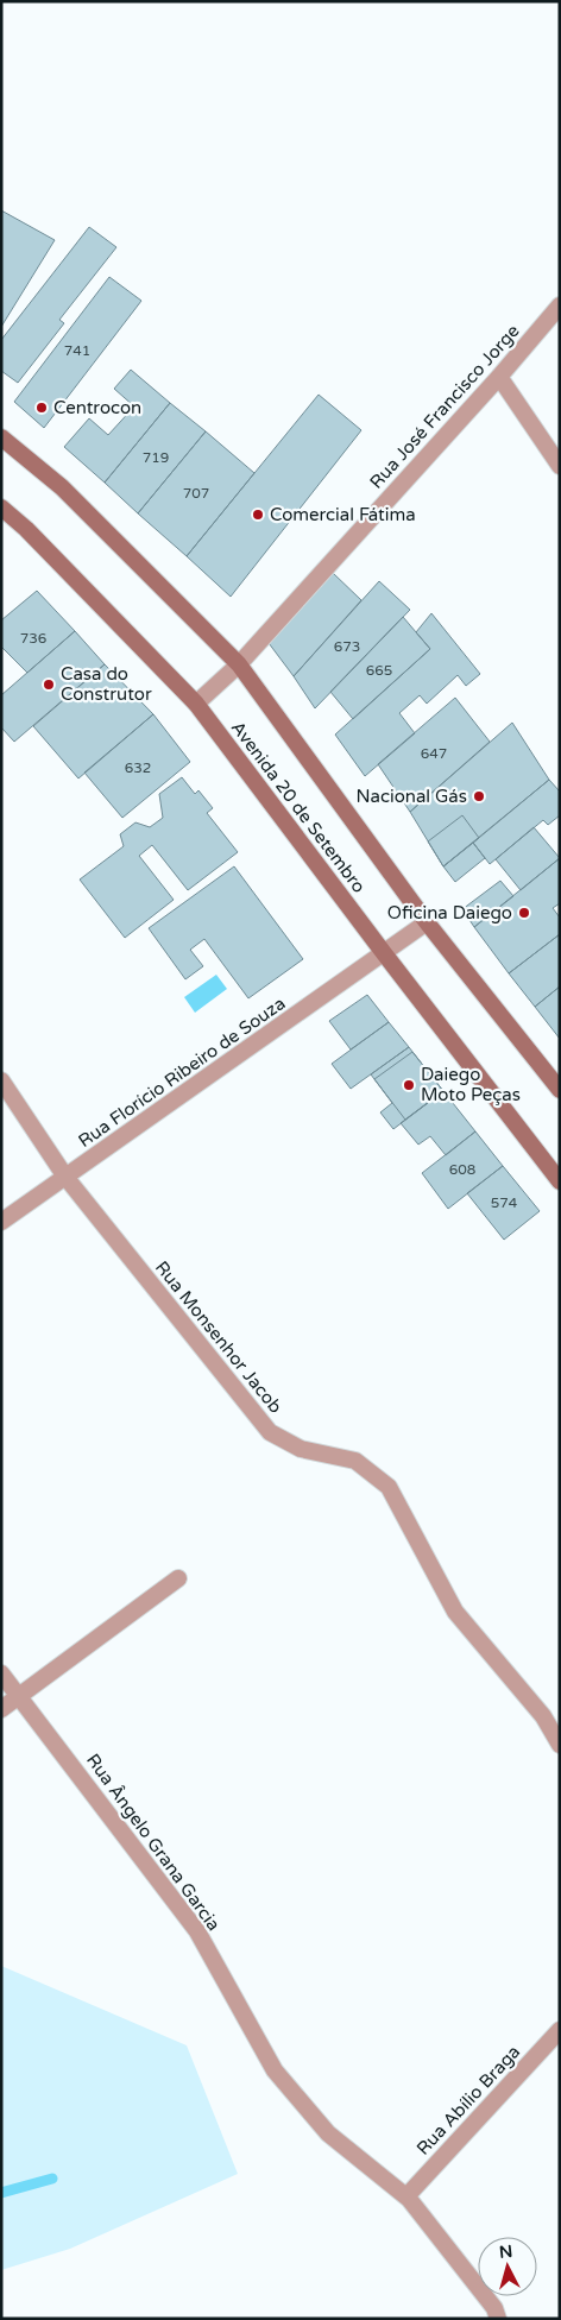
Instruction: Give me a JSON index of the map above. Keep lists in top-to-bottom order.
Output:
{
  "streets": {
    "main road": ["Avenida 20 de Setembro"],
    "street": [
      "Rua José Francisco Jorge",
      "Rua Florício Ribeiro de Souza",
      "Rua Monsenhor Jacob",
      "Rua Ângelo Grana Garcia",
      "Rua Abílio Braga"
    ]
  },
  "crossings": [
    ["Rua José Francisco Jorge", "Avenida 20 de Setembro"],
    ["Avenida 20 de Setembro", "Rua Florício Ribeiro de Souza"],
    ["Rua Florício Ribeiro de Souza", "Rua Monsenhor Jacob"],
    ["Rua Ângelo Grana Garcia", "Rua Abílio Braga"]
  ],
  "places": [
    "Centrocon",
    "Comercial Fátima",
    "Casa do Construtor",
    "Nacional Gás",
    "Oficina Daiego",
    "Daiego Moto Peças"
  ],
  "house_numbers": [
    "741",
    "719",
    "707",
    "736",
    "673",
    "665",
    "647",
    "632",
    "608",
    "574"
  ],
  "north": "top"
}
